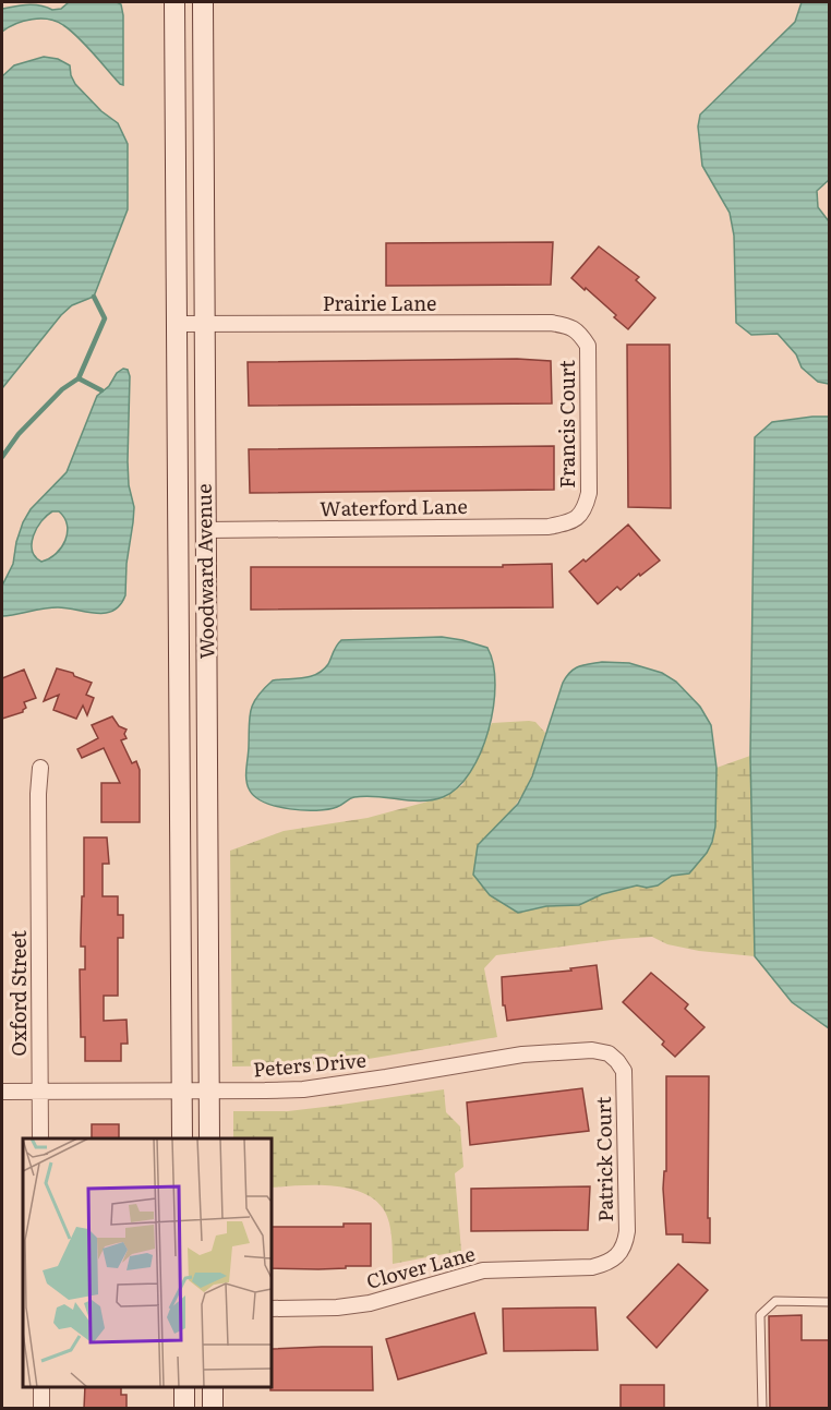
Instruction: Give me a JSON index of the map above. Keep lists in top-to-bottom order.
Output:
{
  "streets": {
    "street": [
      "Prairie Lane",
      "Francis Court",
      "Waterford Lane",
      "Woodward Avenue",
      "Oxford Street",
      "Peters Drive",
      "Patrick Court",
      "Clover Lane"
    ]
  },
  "crossings": [
    ["Prairie Lane", "Francis Court"],
    ["Prairie Lane", "Woodward Avenue"],
    ["Francis Court", "Waterford Lane"],
    ["Waterford Lane", "Woodward Avenue"],
    ["Woodward Avenue", "Peters Drive"],
    ["Oxford Street", "Peters Drive"],
    ["Peters Drive", "Patrick Court"],
    ["Patrick Court", "Clover Lane"]
  ]
}
